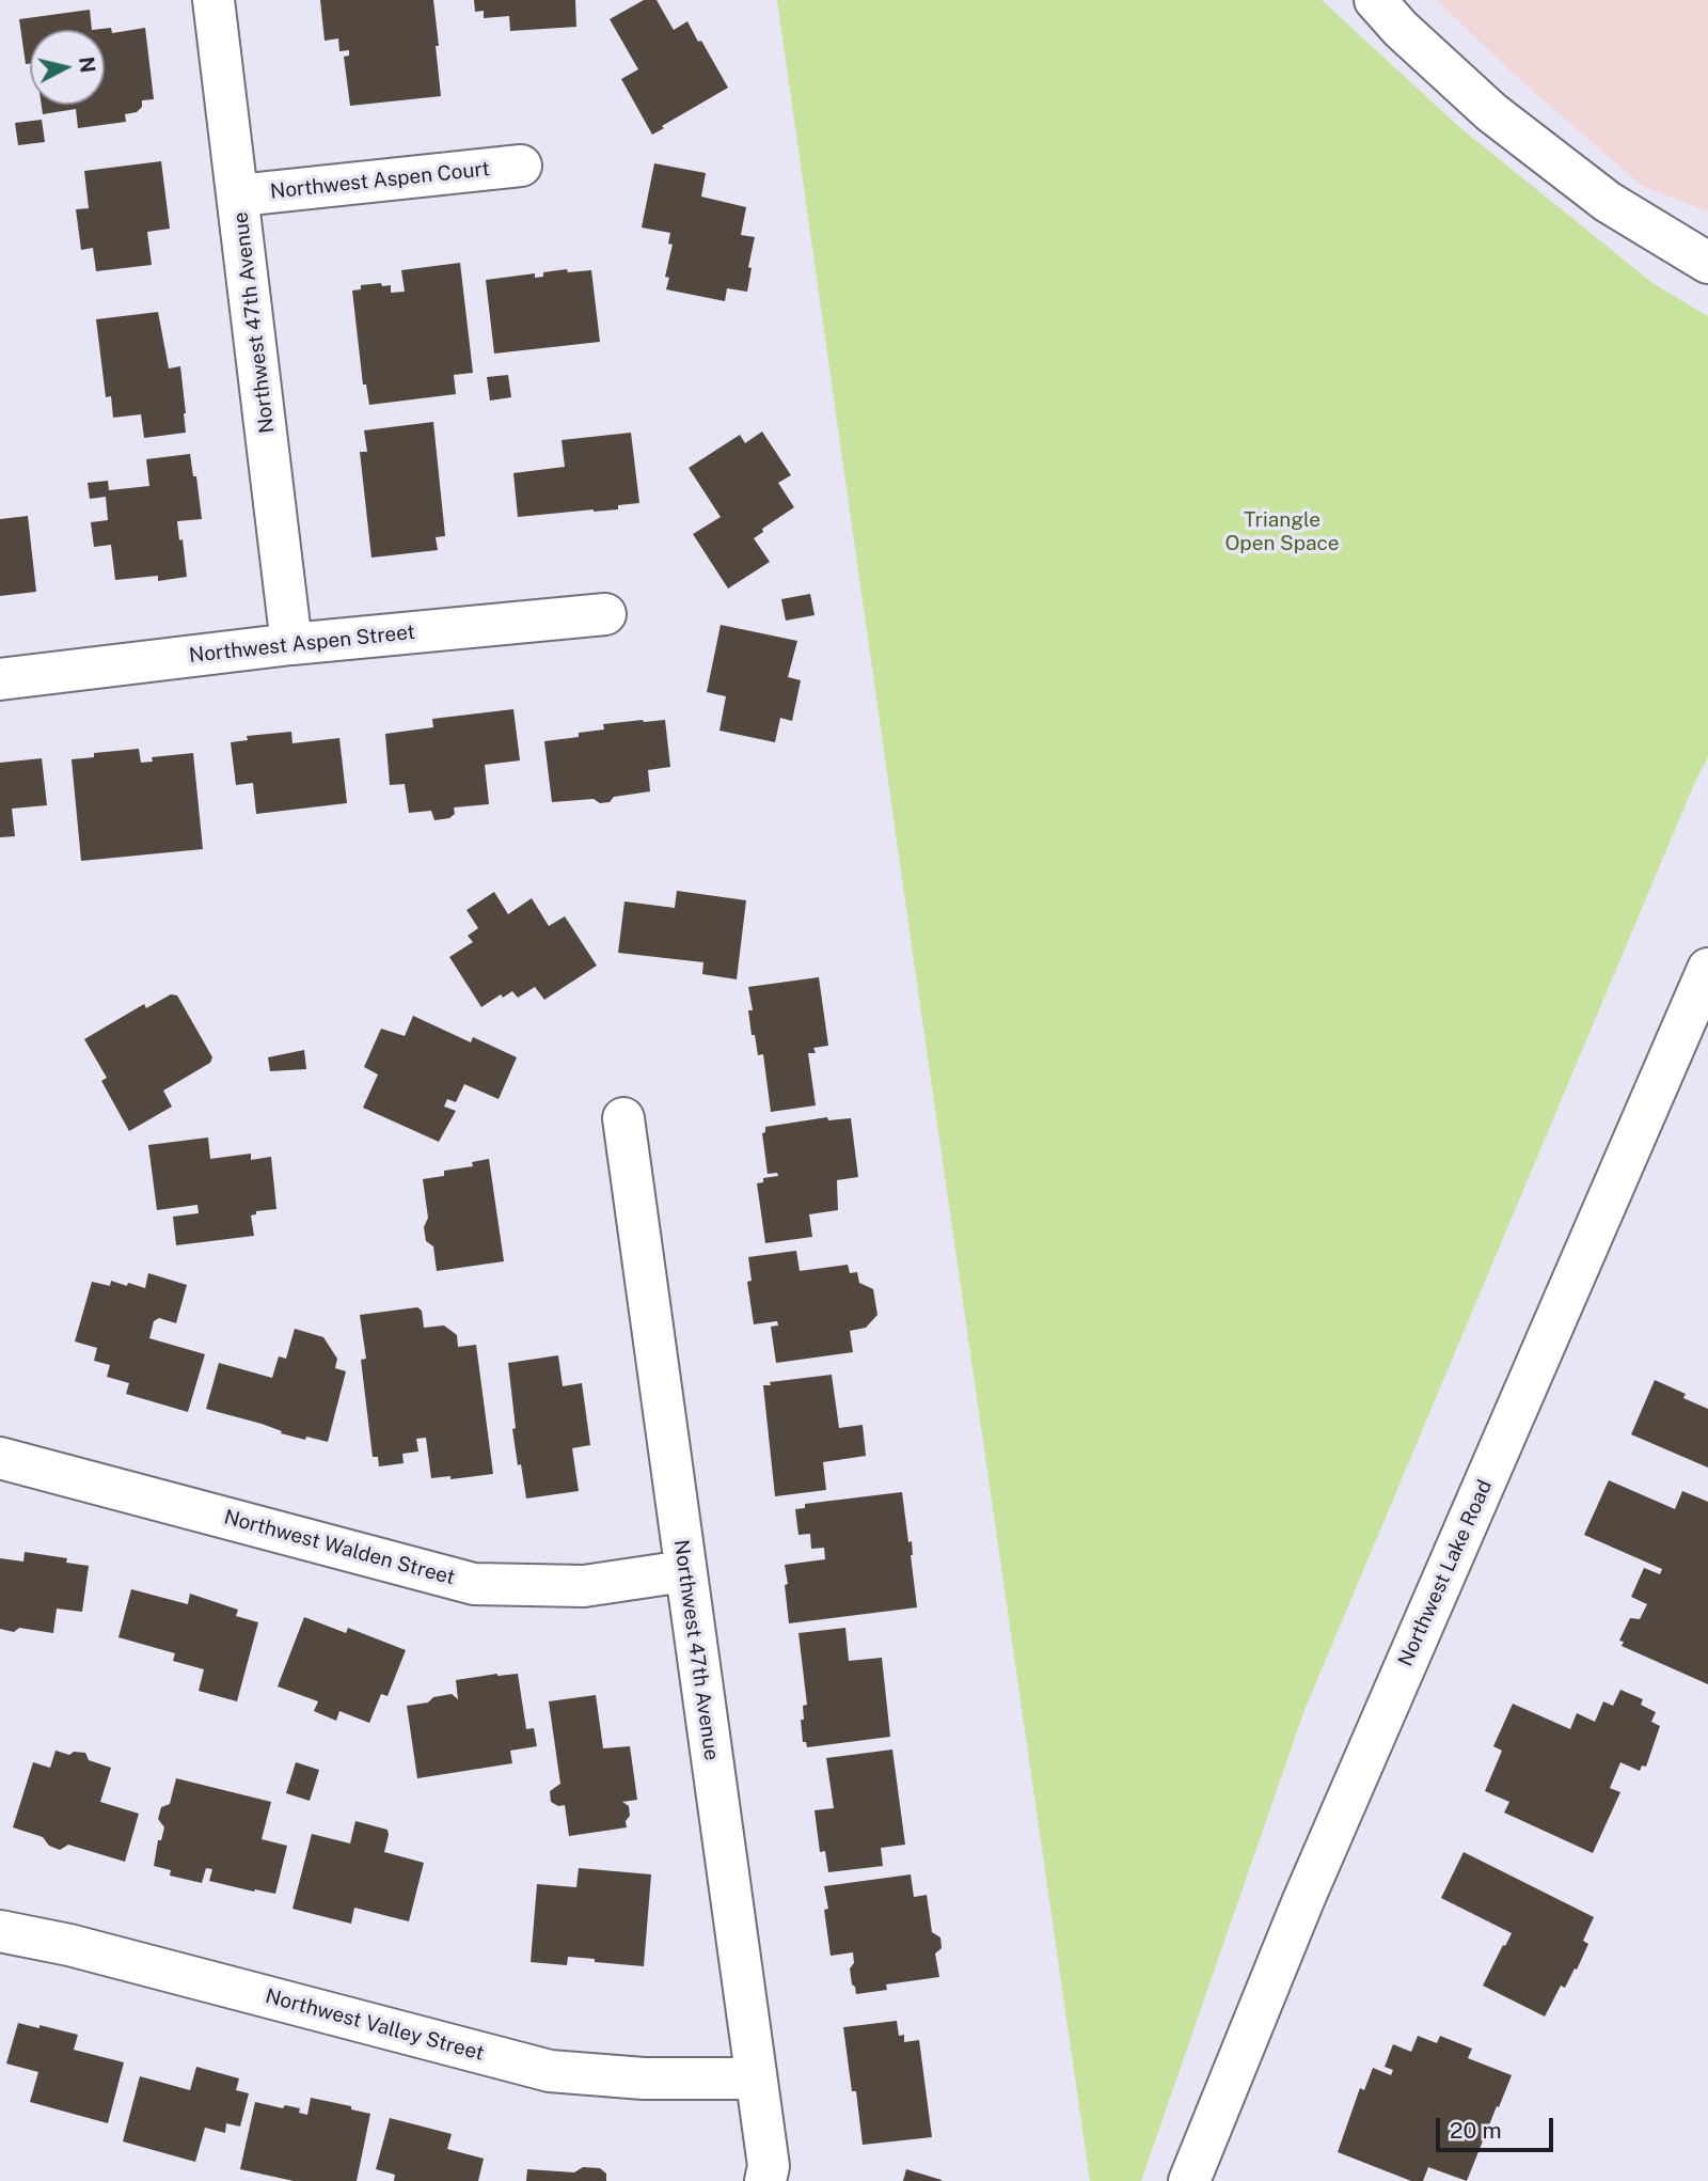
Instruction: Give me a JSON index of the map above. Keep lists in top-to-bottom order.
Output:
{
  "streets": {
    "street": [
      "Northwest Aspen Court",
      "Northwest 47th Avenue",
      "Northwest Aspen Street",
      "Northwest Walden Street",
      "Northwest Lake Road",
      "Northwest Valley Street"
    ]
  },
  "crossings": [
    ["Northwest Aspen Court", "Northwest 47th Avenue"],
    ["Northwest 47th Avenue", "Northwest Aspen Street"],
    ["Northwest 47th Avenue", "Northwest Walden Street"],
    ["Northwest 47th Avenue", "Northwest Valley Street"]
  ],
  "parks": ["Triangle Open Space"],
  "scale_bar": "20 m",
  "north": "right"
}
